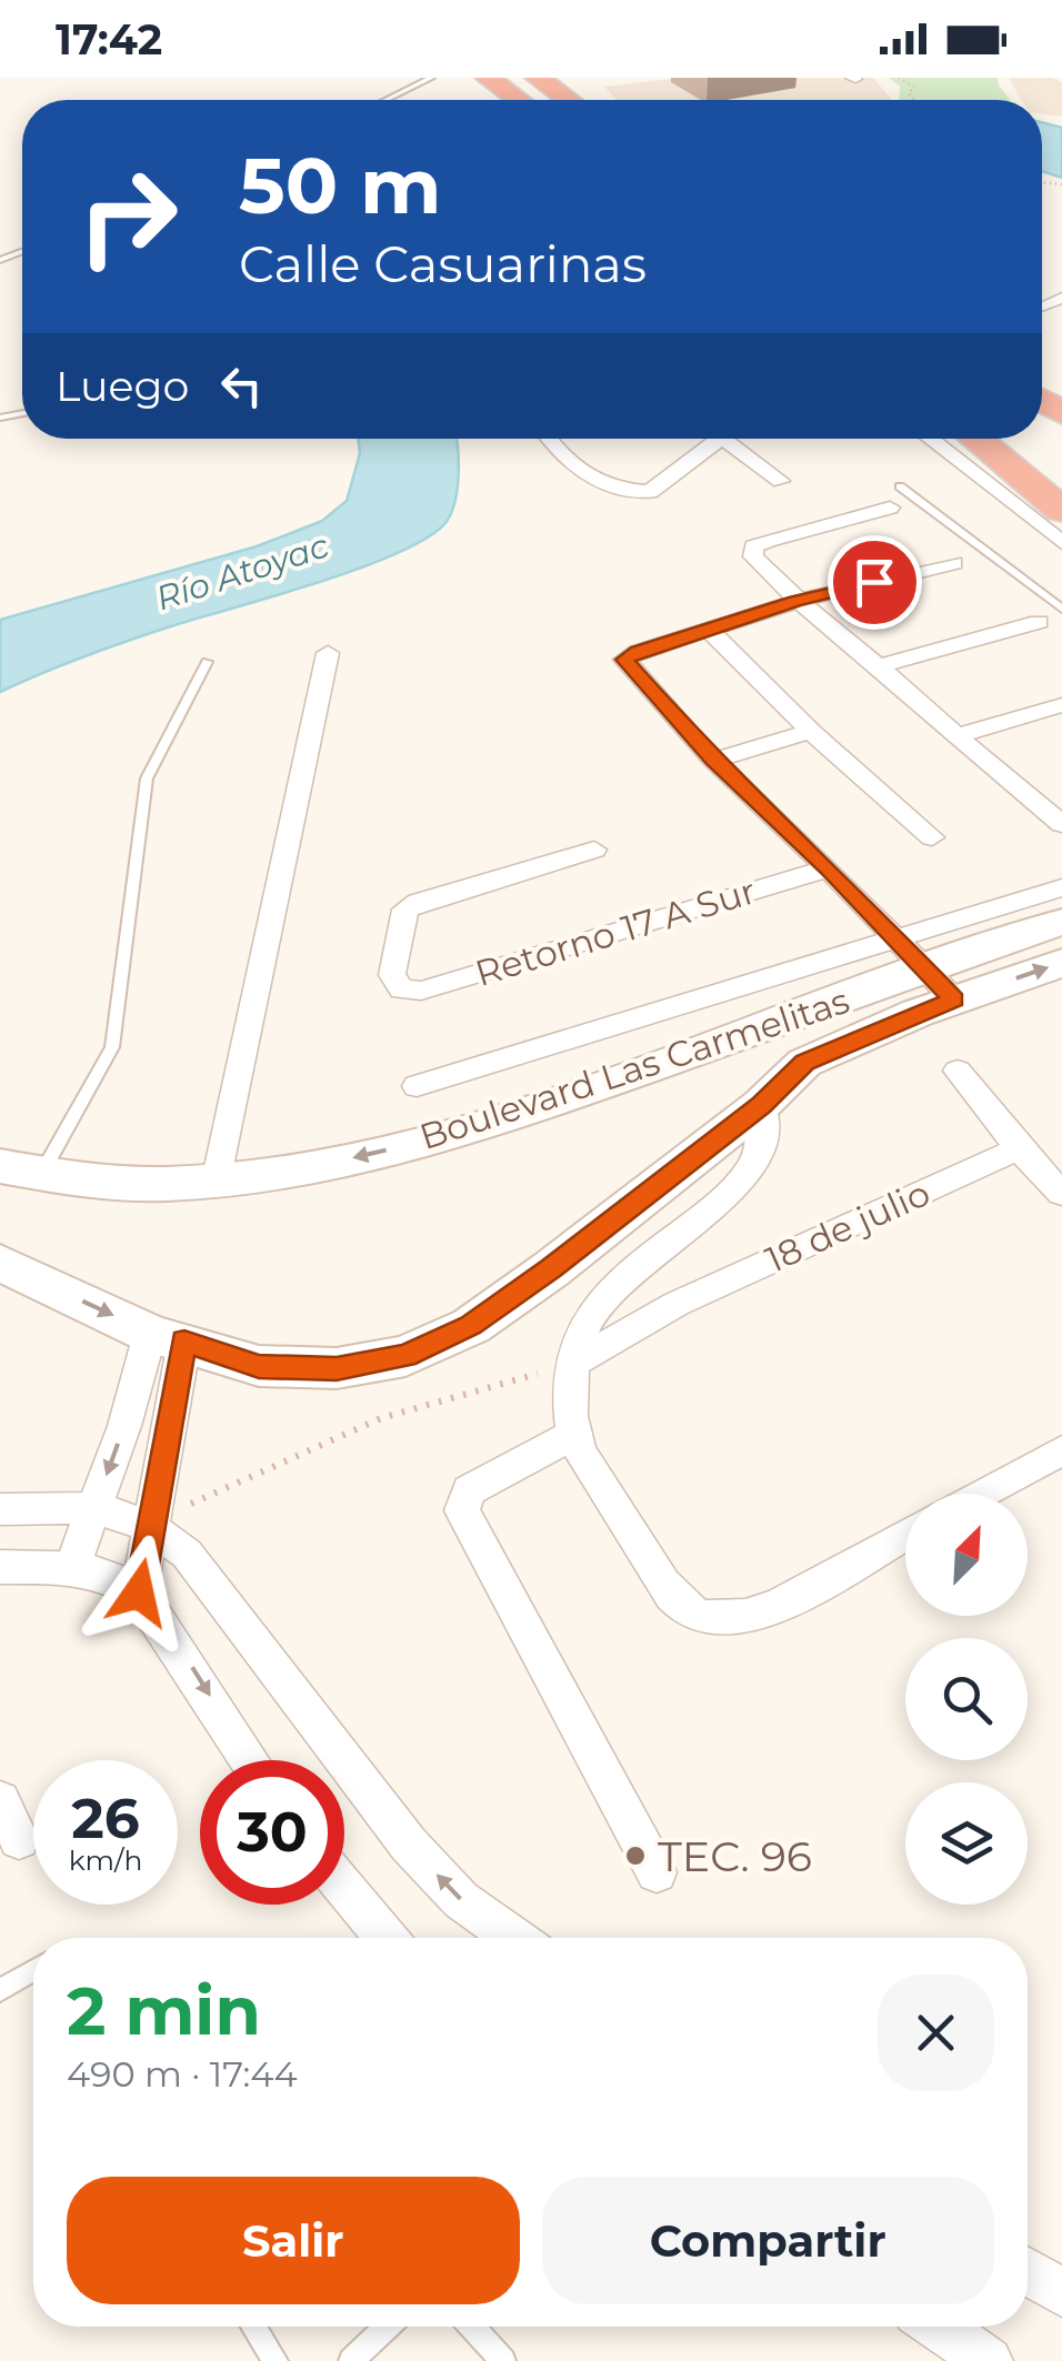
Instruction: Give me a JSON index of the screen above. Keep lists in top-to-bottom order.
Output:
{
  "streets": {
    "main road": ["Boulevard Las Carmelitas"],
    "street": ["Retorno 17 A Sur", "18 de julio"]
  },
  "water": ["Río Atoyac"],
  "places": ["TEC. 96"],
  "north": "top right",
  "page": {
    "status": "17:42",
    "turn": ["50 m", "Calle Casuarinas"],
    "then": "Luego",
    "speed": "26 km/h",
    "limit": "30",
    "heading": ["2 min", "490 m · 17:44"],
    "buttons": ["Salir", "Compartir"]
  }
}
